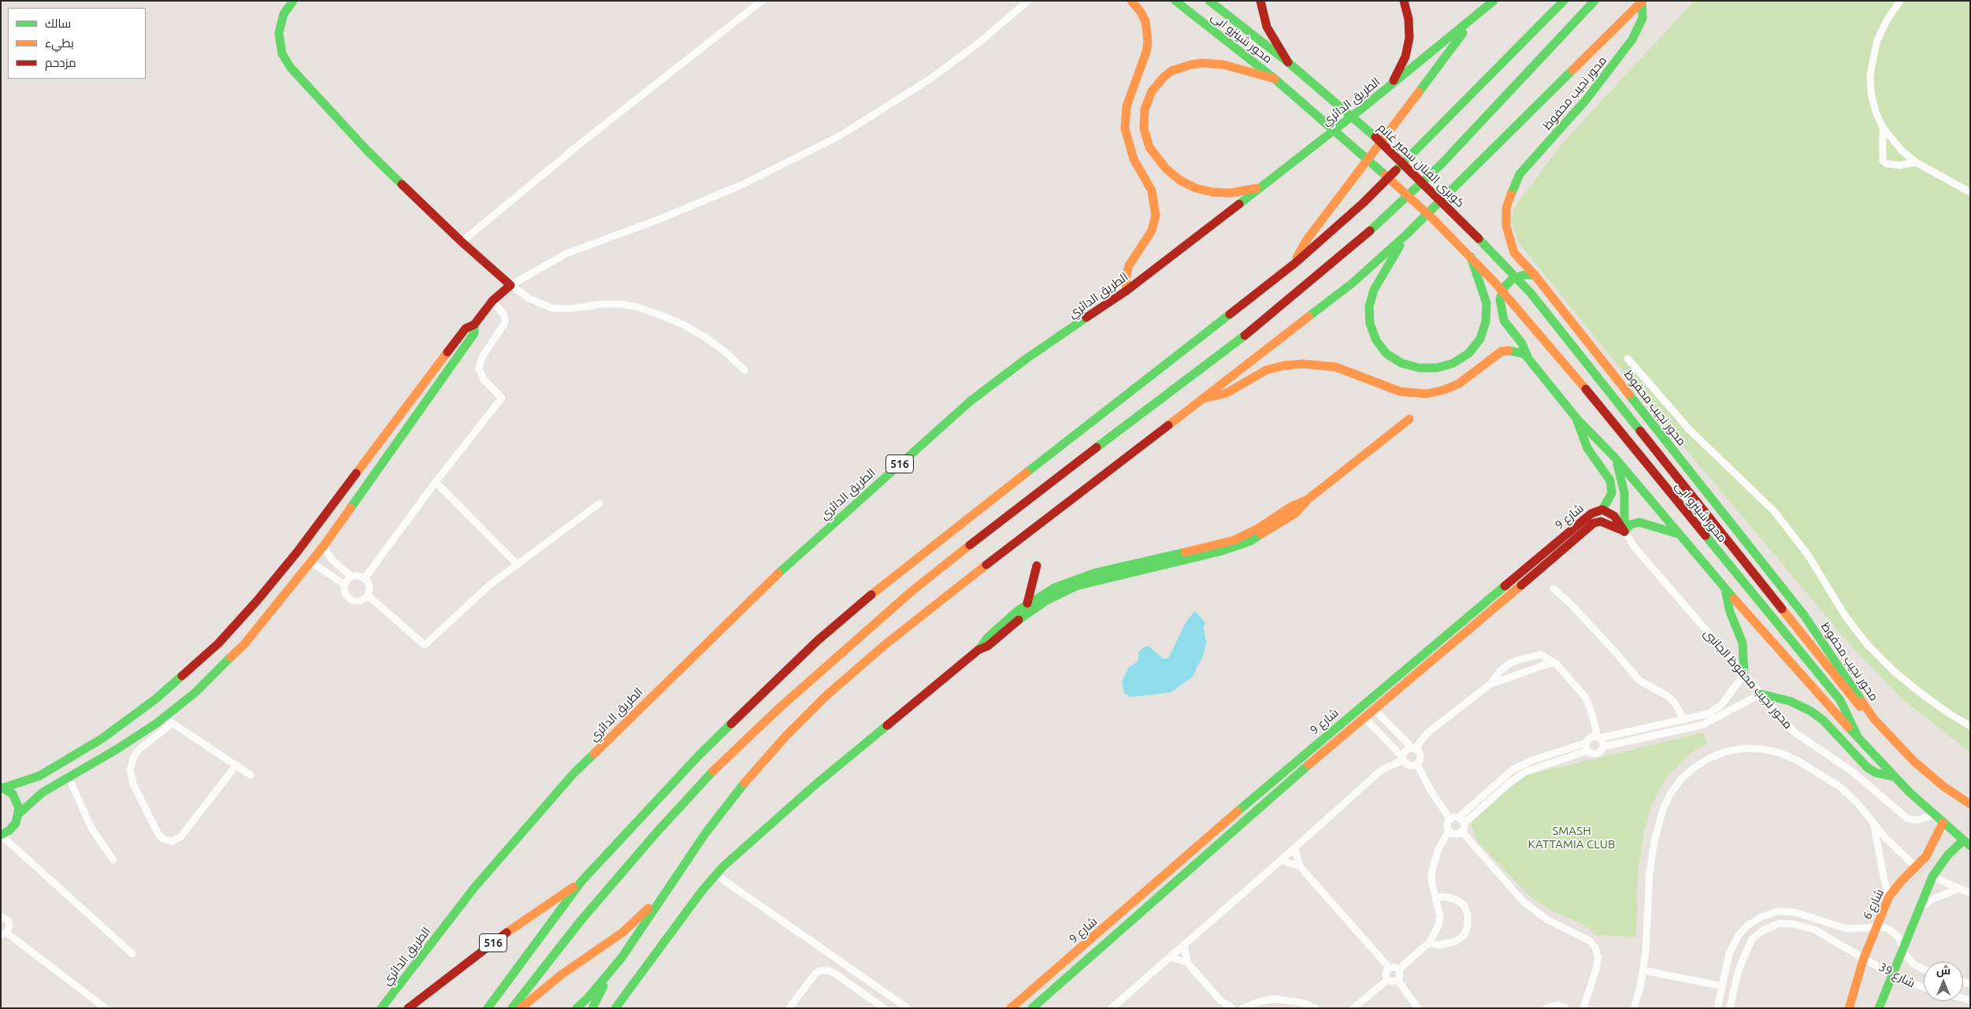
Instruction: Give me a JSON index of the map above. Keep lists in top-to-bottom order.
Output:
{
  "streets": {
    "main road": [
      "محور شينزو ابى",
      "محور نجيب محفوظ",
      "الطريق الدائري",
      "كوبرى الفنان سمير غانم",
      "516",
      "شارع 9",
      "شارع 6"
    ],
    "street": ["محور نجيب محفوظ الجانبى", "شارع 39"]
  },
  "crossings": [
    ["محور شينزو ابى", "محور نجيب محفوظ"],
    ["محور شينزو ابى", "كوبرى الفنان سمير غانم"],
    ["شارع 9", "محور نجيب محفوظ الجانبى"],
    ["شارع 6", "شارع 39"]
  ],
  "parks": ["SMASH KATTAMIA CLUB"],
  "legend": ["سالك", "بطيء", "مزدحم"],
  "north": "top"
}
